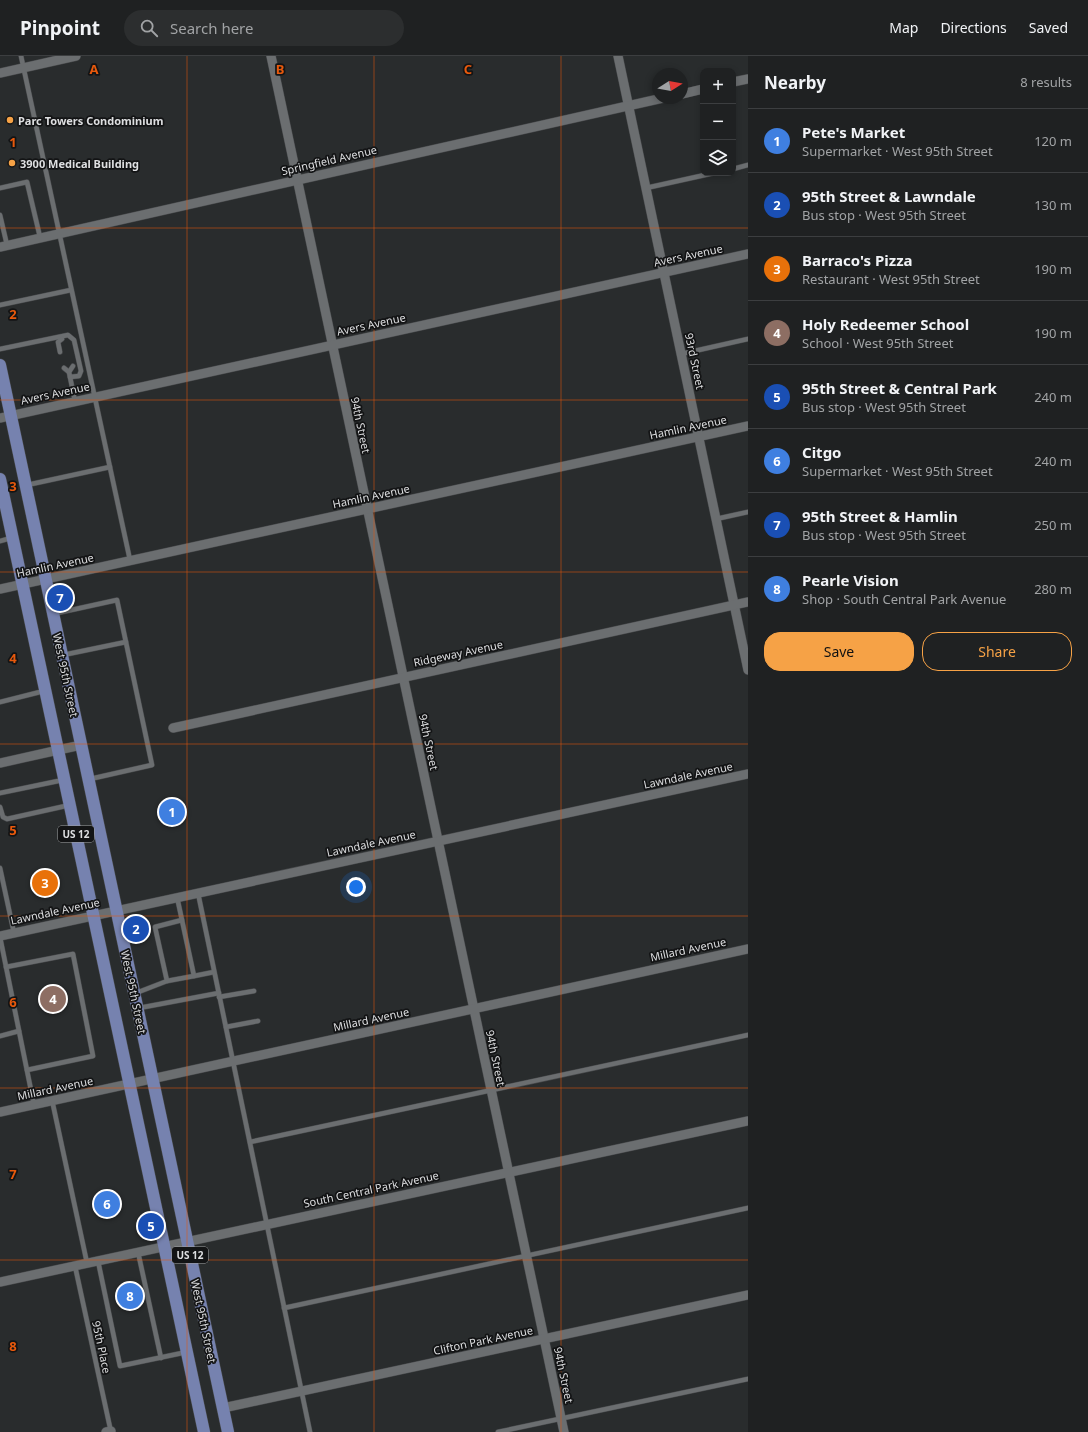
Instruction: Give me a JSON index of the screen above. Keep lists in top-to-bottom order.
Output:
{
  "streets": {
    "main road": ["West 95th Street", "US 12"],
    "street": [
      "Springfield Avenue",
      "Avers Avenue",
      "93rd Street",
      "94th Street",
      "Hamlin Avenue",
      "Ridgeway Avenue",
      "Lawndale Avenue",
      "Millard Avenue",
      "South Central Park Avenue",
      "Clifton Park Avenue"
    ],
    "lane": ["95th Place"]
  },
  "crossings": [
    ["Springfield Avenue", "93rd Street"],
    ["Springfield Avenue", "94th Street"],
    ["Avers Avenue", "93rd Street"],
    ["Avers Avenue", "94th Street"],
    ["Avers Avenue", "West 95th Street"],
    ["93rd Street", "Hamlin Avenue"],
    ["93rd Street", "Ridgeway Avenue"],
    ["94th Street", "Hamlin Avenue"],
    ["94th Street", "Ridgeway Avenue"],
    ["94th Street", "Lawndale Avenue"],
    ["94th Street", "Millard Avenue"],
    ["94th Street", "South Central Park Avenue"],
    ["94th Street", "Clifton Park Avenue"],
    ["Hamlin Avenue", "West 95th Street"],
    ["Hamlin Avenue", "US 12"],
    ["West 95th Street", "Lawndale Avenue"],
    ["West 95th Street", "Millard Avenue"],
    ["West 95th Street", "South Central Park Avenue"],
    ["West 95th Street", "Clifton Park Avenue"],
    ["Lawndale Avenue", "US 12"],
    ["US 12", "Millard Avenue"],
    ["US 12", "South Central Park Avenue"],
    ["South Central Park Avenue", "95th Place"]
  ],
  "places": ["Parc Towers Condominium", "3900 Medical Building"],
  "north": "right",
  "page": {
    "header": "Pinpoint",
    "search": "Search here",
    "nav": ["Map", "Directions", "Saved"],
    "heading": ["Nearby", "8 results"],
    "map_buttons": ["+", "−"],
    "list": [
      {
        "mark": "1",
        "name": "Pete's Market",
        "note": "Supermarket · West 95th Street",
        "value": "120 m"
      },
      {
        "mark": "2",
        "name": "95th Street & Lawndale",
        "note": "Bus stop · West 95th Street",
        "value": "130 m"
      },
      {
        "mark": "3",
        "name": "Barraco's Pizza",
        "note": "Restaurant · West 95th Street",
        "value": "190 m"
      },
      {
        "mark": "4",
        "name": "Holy Redeemer School",
        "note": "School · West 95th Street",
        "value": "190 m"
      },
      {
        "mark": "5",
        "name": "95th Street & Central Park",
        "note": "Bus stop · West 95th Street",
        "value": "240 m"
      },
      {
        "mark": "6",
        "name": "Citgo",
        "note": "Supermarket · West 95th Street",
        "value": "240 m"
      },
      {
        "mark": "7",
        "name": "95th Street & Hamlin",
        "note": "Bus stop · West 95th Street",
        "value": "250 m"
      },
      {
        "mark": "8",
        "name": "Pearle Vision",
        "note": "Shop · South Central Park Avenue",
        "value": "280 m"
      }
    ],
    "pins": [
      "7",
      "1",
      "3",
      "2",
      "4",
      "6",
      "5",
      "8"
    ],
    "buttons": ["Save", "Share"]
  },
  "grid": {
    "columns": ["A", "B", "C"],
    "rows": [
      "1",
      "2",
      "3",
      "4",
      "5",
      "6",
      "7",
      "8"
    ]
  }
}
